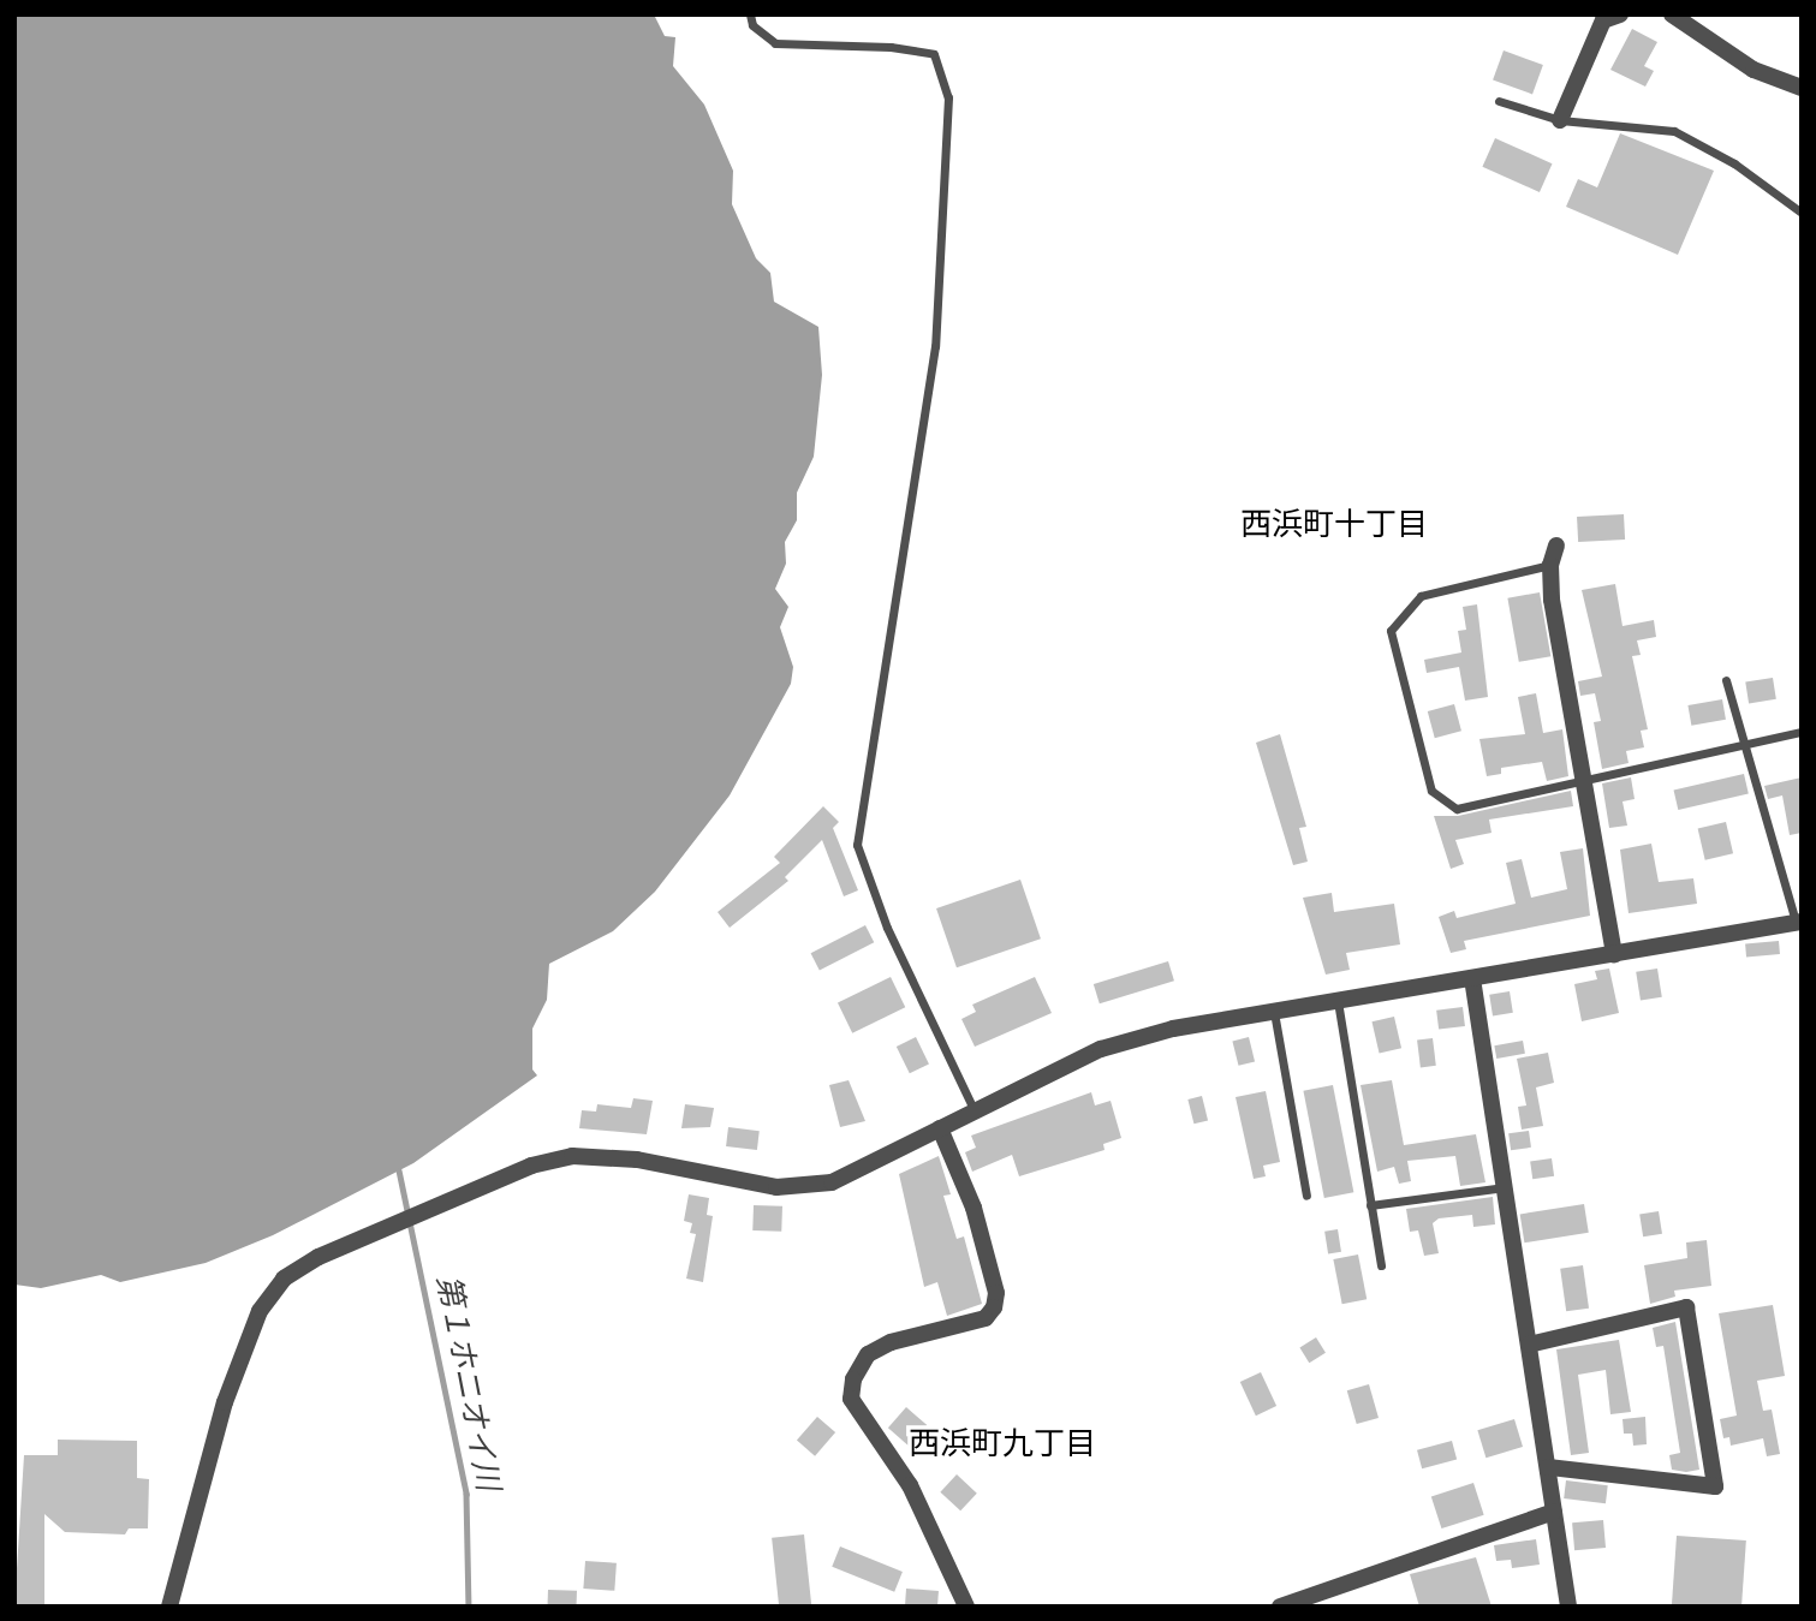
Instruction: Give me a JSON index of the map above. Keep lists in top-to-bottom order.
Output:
{
  "districts": ["西浜町十丁目", "西浜町九丁目"],
  "water": ["第１ホニオイ川"]
}
